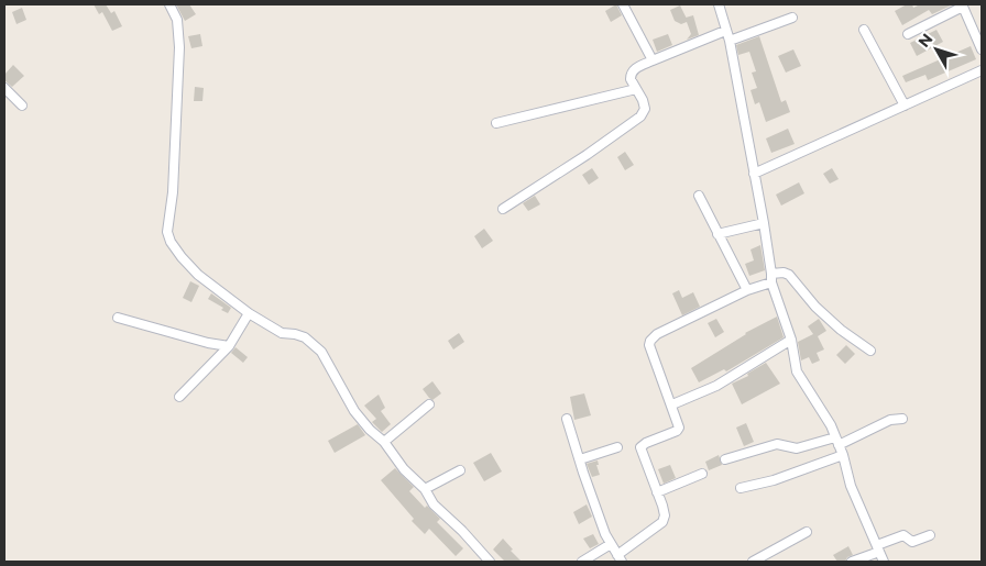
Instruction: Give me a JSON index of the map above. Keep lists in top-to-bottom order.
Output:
{
  "north": "top left"
}
